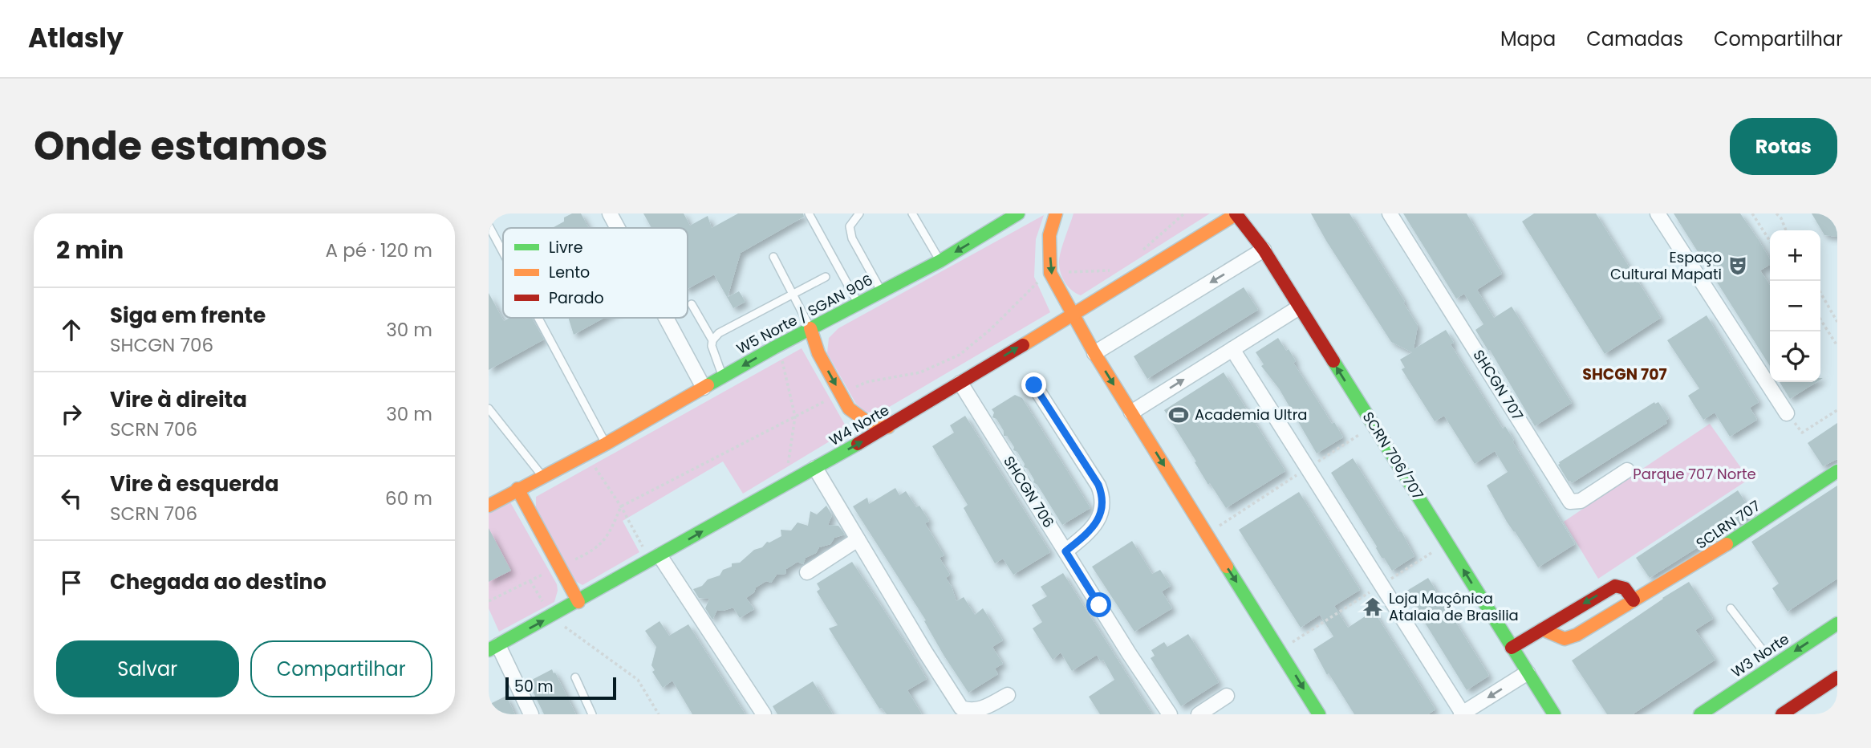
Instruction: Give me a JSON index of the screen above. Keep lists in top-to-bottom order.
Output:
{
  "streets": {
    "main road": [
      "W5 Norte / SGAN 906",
      "W4 Norte",
      "SCRN 706/707",
      "SCLRN 707",
      "W3 Norte"
    ],
    "street": ["SHCGN 707", "SHCGN 706"]
  },
  "crossings": [
    ["W4 Norte", "SCRN 706/707"],
    ["W4 Norte", "SHCGN 706"]
  ],
  "one_way": ["W4 Norte", "SCRN 706/707"],
  "districts": ["SHCGN 707"],
  "parks": ["Parque 707 Norte"],
  "places": {
    "theatre": ["Espaço Cultural Mapati"],
    "sports": ["Academia Ultra"],
    "temple": ["Loja Maçônica Atalaia de Brasilia"]
  },
  "legend": ["Livre", "Lento", "Parado"],
  "scale_bar": "50 m",
  "page": {
    "header": "Atlasly",
    "nav": ["Mapa", "Camadas", "Compartilhar"],
    "title": "Onde estamos",
    "buttons": [
      "Rotas",
      ["Salvar", "Compartilhar"]
    ],
    "heading": ["2 min", "A pé · 120 m"],
    "map_buttons": ["+", "−"],
    "list": [
      ["Siga em frente", "SHCGN 706", "30 m"],
      ["Vire à direita", "SCRN 706", "30 m"],
      ["Vire à esquerda", "SCRN 706", "60 m"],
      "Chegada ao destino"
    ],
    "scale": "50 m"
  }
}
